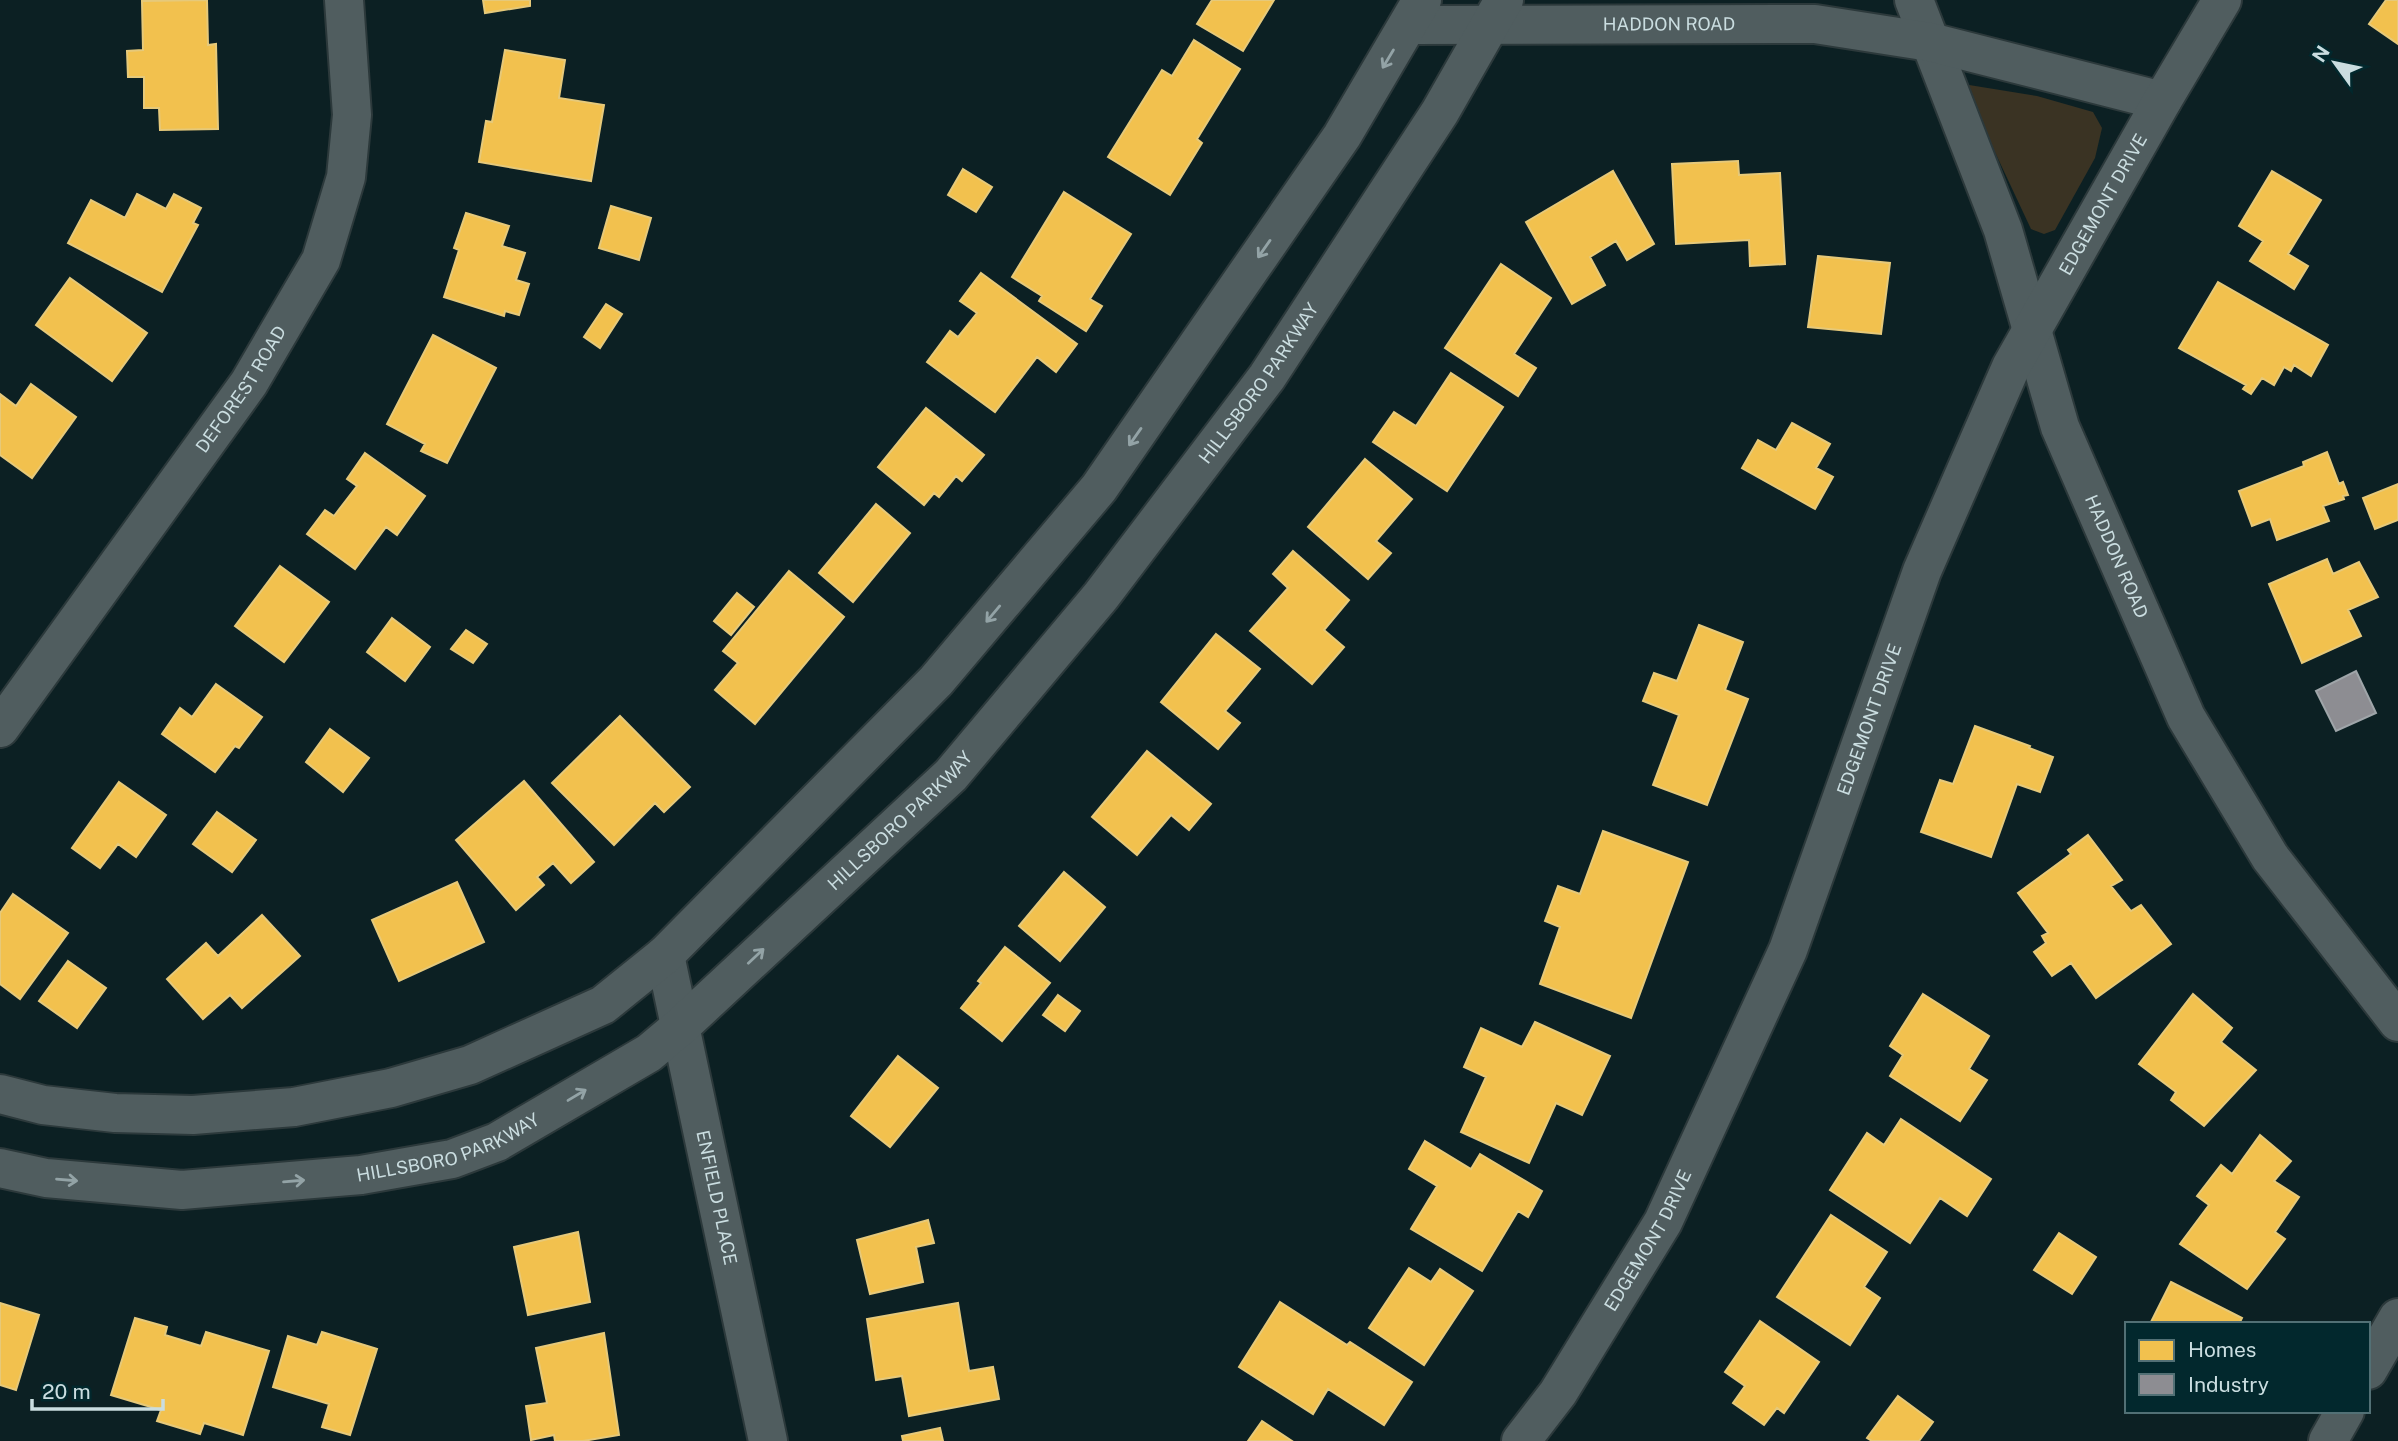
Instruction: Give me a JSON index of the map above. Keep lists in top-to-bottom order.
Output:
{
  "streets": {
    "street": [
      "HADDON ROAD",
      "EDGEMONT DRIVE",
      "HILLSBORO PARKWAY",
      "DEFOREST ROAD",
      "ENFIELD PLACE"
    ]
  },
  "crossings": [
    ["HADDON ROAD", "EDGEMONT DRIVE"],
    ["HADDON ROAD", "HILLSBORO PARKWAY"],
    ["HILLSBORO PARKWAY", "ENFIELD PLACE"]
  ],
  "legend": ["Homes", "Industry"],
  "scale_bar": "20 m",
  "north": "top left"
}
